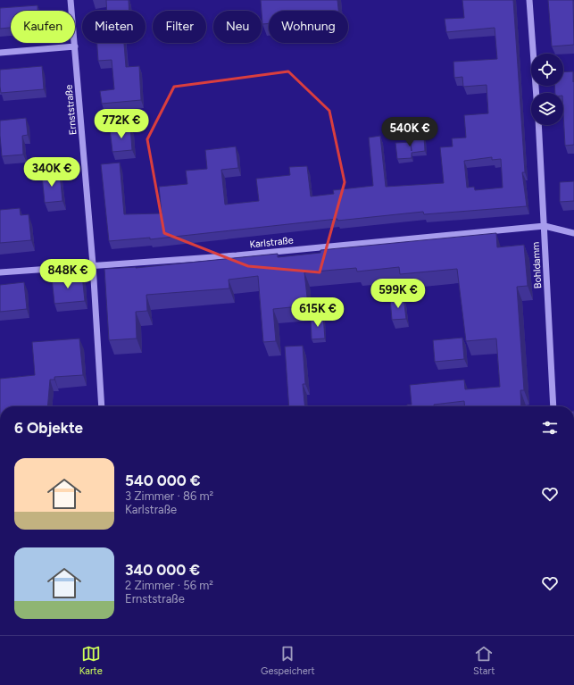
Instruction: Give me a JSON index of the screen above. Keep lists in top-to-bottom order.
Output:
{
  "streets": {
    "street": ["Ernststraße", "Karlstraße", "Bohldamm"]
  },
  "crossings": [
    ["Ernststraße", "Karlstraße"],
    ["Karlstraße", "Bohldamm"]
  ],
  "page": {
    "chip": [
      "Kaufen",
      "Mieten",
      "Filter",
      "Neu",
      "Wohnung"
    ],
    "price": [
      "772K €",
      "540K €",
      "340K €",
      "848K €",
      "599K €",
      "615K €"
    ],
    "heading": "6 Objekte",
    "list": [
      {
        "name": "540 000 €",
        "note": "3 Zimmer · 86 m² · Karlstraße"
      },
      {
        "name": "340 000 €",
        "note": "2 Zimmer · 56 m² · Ernststraße"
      }
    ],
    "tabs": ["Karte", "Gespeichert", "Start"]
  }
}
